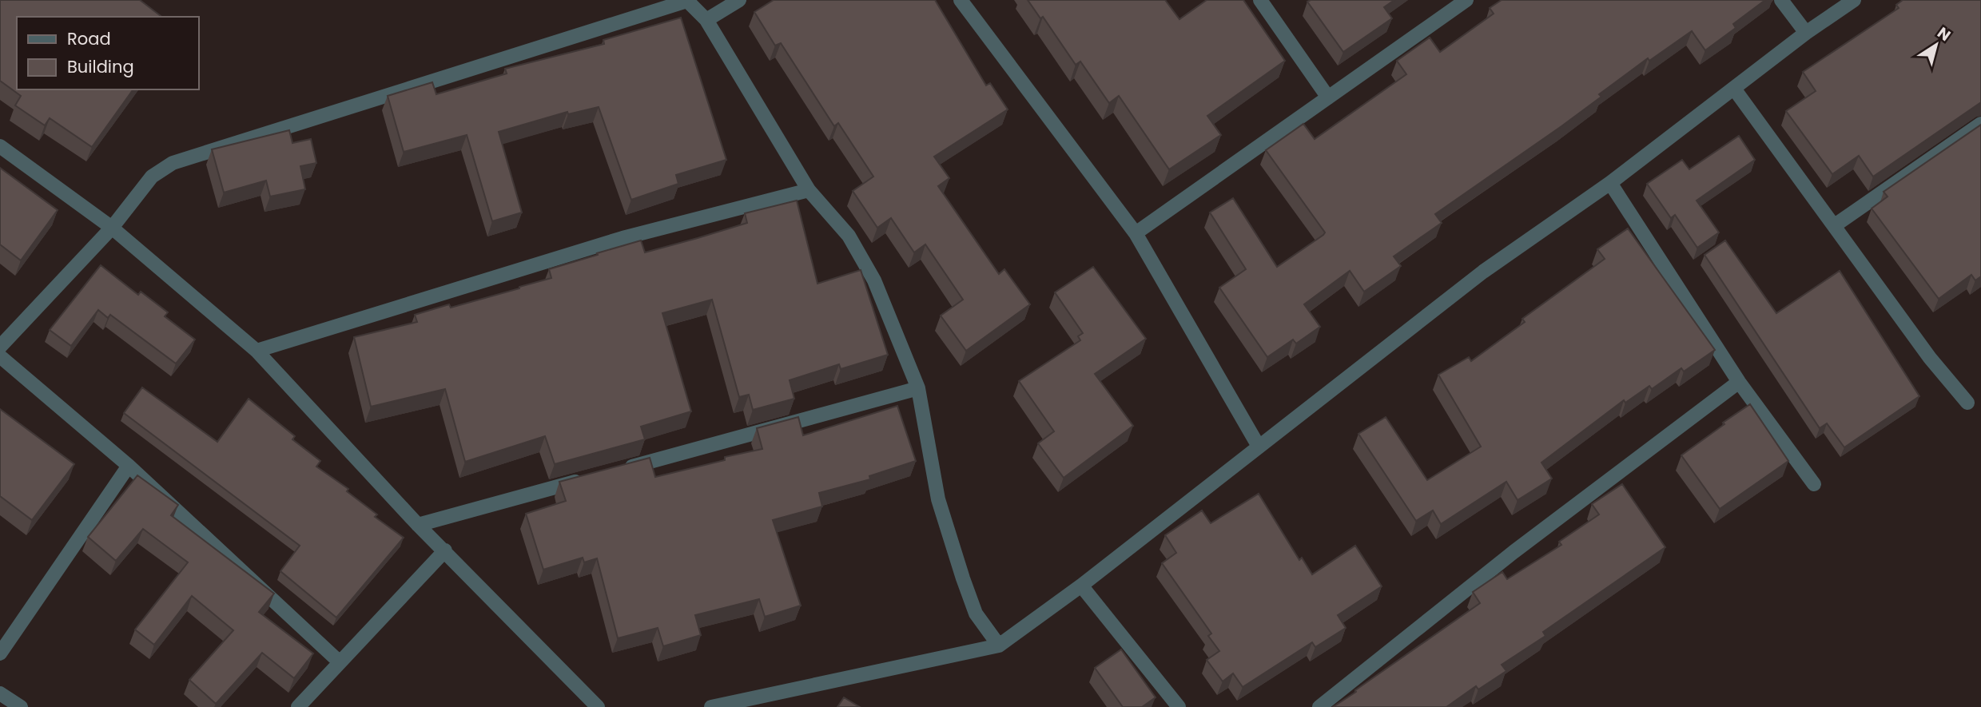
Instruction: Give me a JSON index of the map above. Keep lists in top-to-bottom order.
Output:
{
  "legend": ["Road", "Building"],
  "north": "top right"
}
